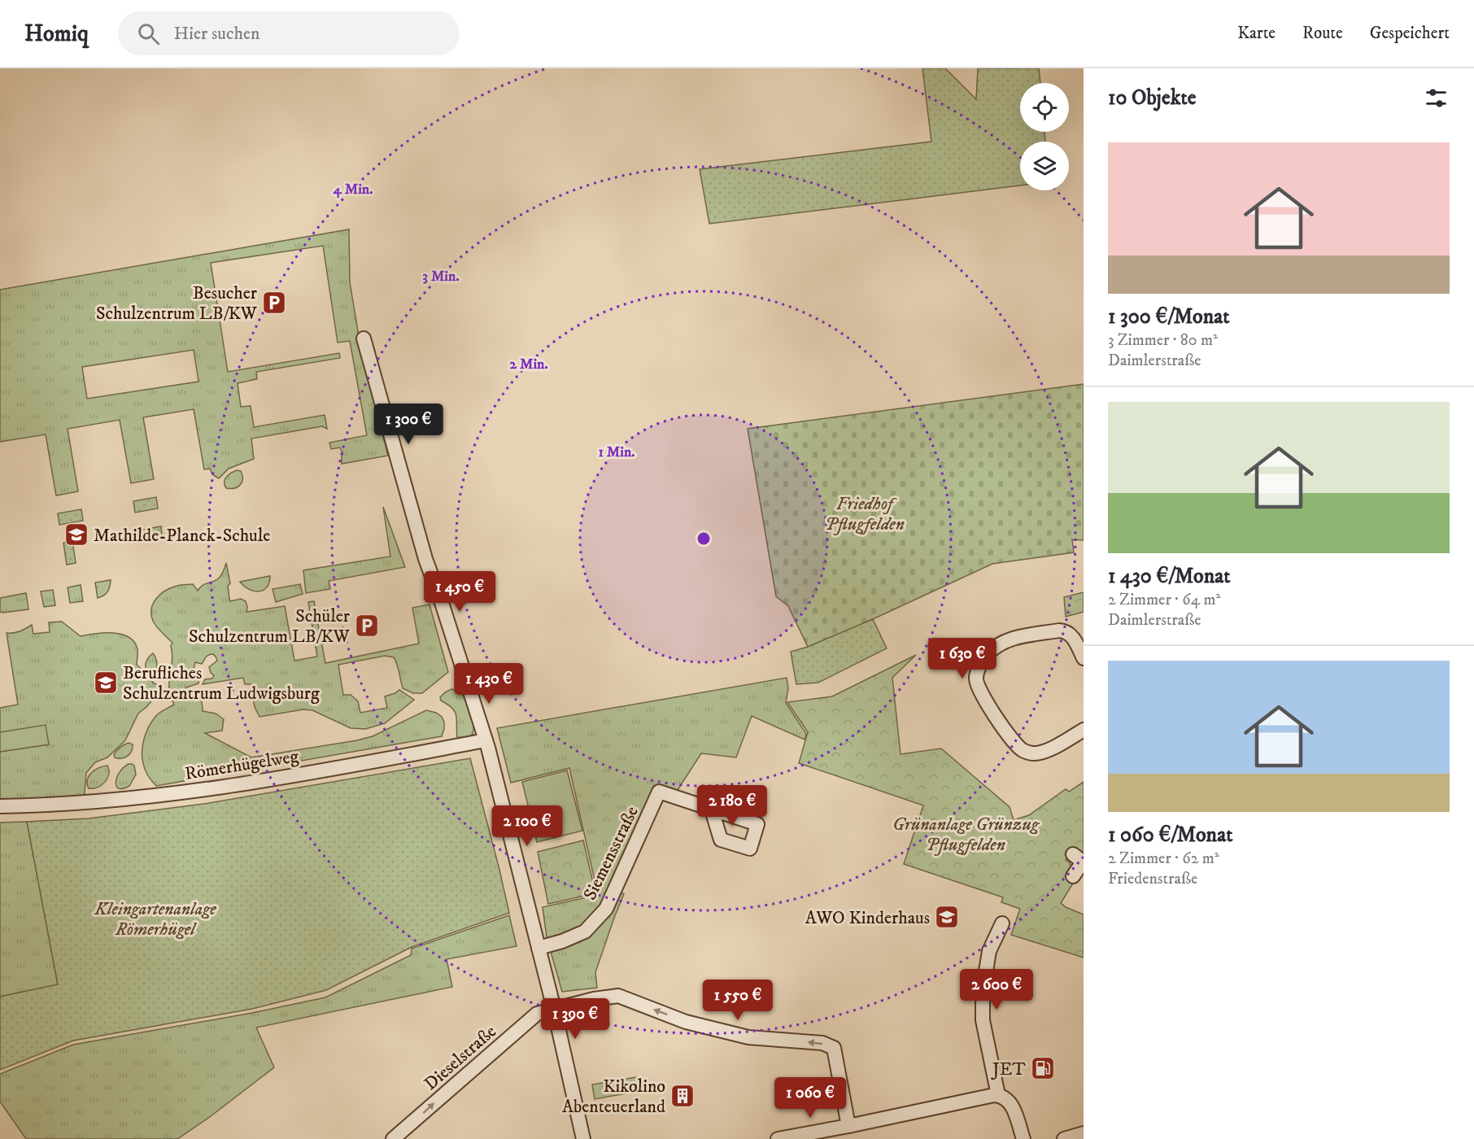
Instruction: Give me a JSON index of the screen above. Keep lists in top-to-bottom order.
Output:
{
  "streets": {
    "street": ["Römerhügelweg", "Siemensstraße", "Dieselstraße"]
  },
  "parks": ["Friedhof Pflugfelden", "Grünanlage Grünzug Pflugfelden", "Kleingartenanlage Römerhügel"],
  "places": {
    "parking": ["Besucher Schulzentrum LB/KW", "Schüler Schulzentrum LB/KW"],
    "school or university": ["Mathilde-Planck-Schule", "Berufliches Schulzentrum Ludwigsburg", "AWO Kinderhaus"],
    "fuel station": ["JET"],
    "building": ["Kikolino Abenteuerland"]
  },
  "page": {
    "header": "Homiq",
    "search": "Hier suchen",
    "nav": ["Karte", "Route", "Gespeichert"],
    "heading": "10 Objekte",
    "list": [
      {
        "name": "1 300 €/Monat",
        "note": "3 Zimmer · 80 m² · Daimlerstraße"
      },
      {
        "name": "1 430 €/Monat",
        "note": "2 Zimmer · 64 m² · Daimlerstraße"
      },
      {
        "name": "1 060 €/Monat",
        "note": "2 Zimmer · 62 m² · Friedenstraße"
      }
    ],
    "price": [
      "1 300 €",
      "1 450 €",
      "1 630 €",
      "1 430 €",
      "2 180 €",
      "2 100 €",
      "2 600 €",
      "1 550 €",
      "1 390 €",
      "1 060 €"
    ]
  },
  "rings": [
    "4 Min.",
    "3 Min.",
    "2 Min.",
    "1 Min."
  ]
}
